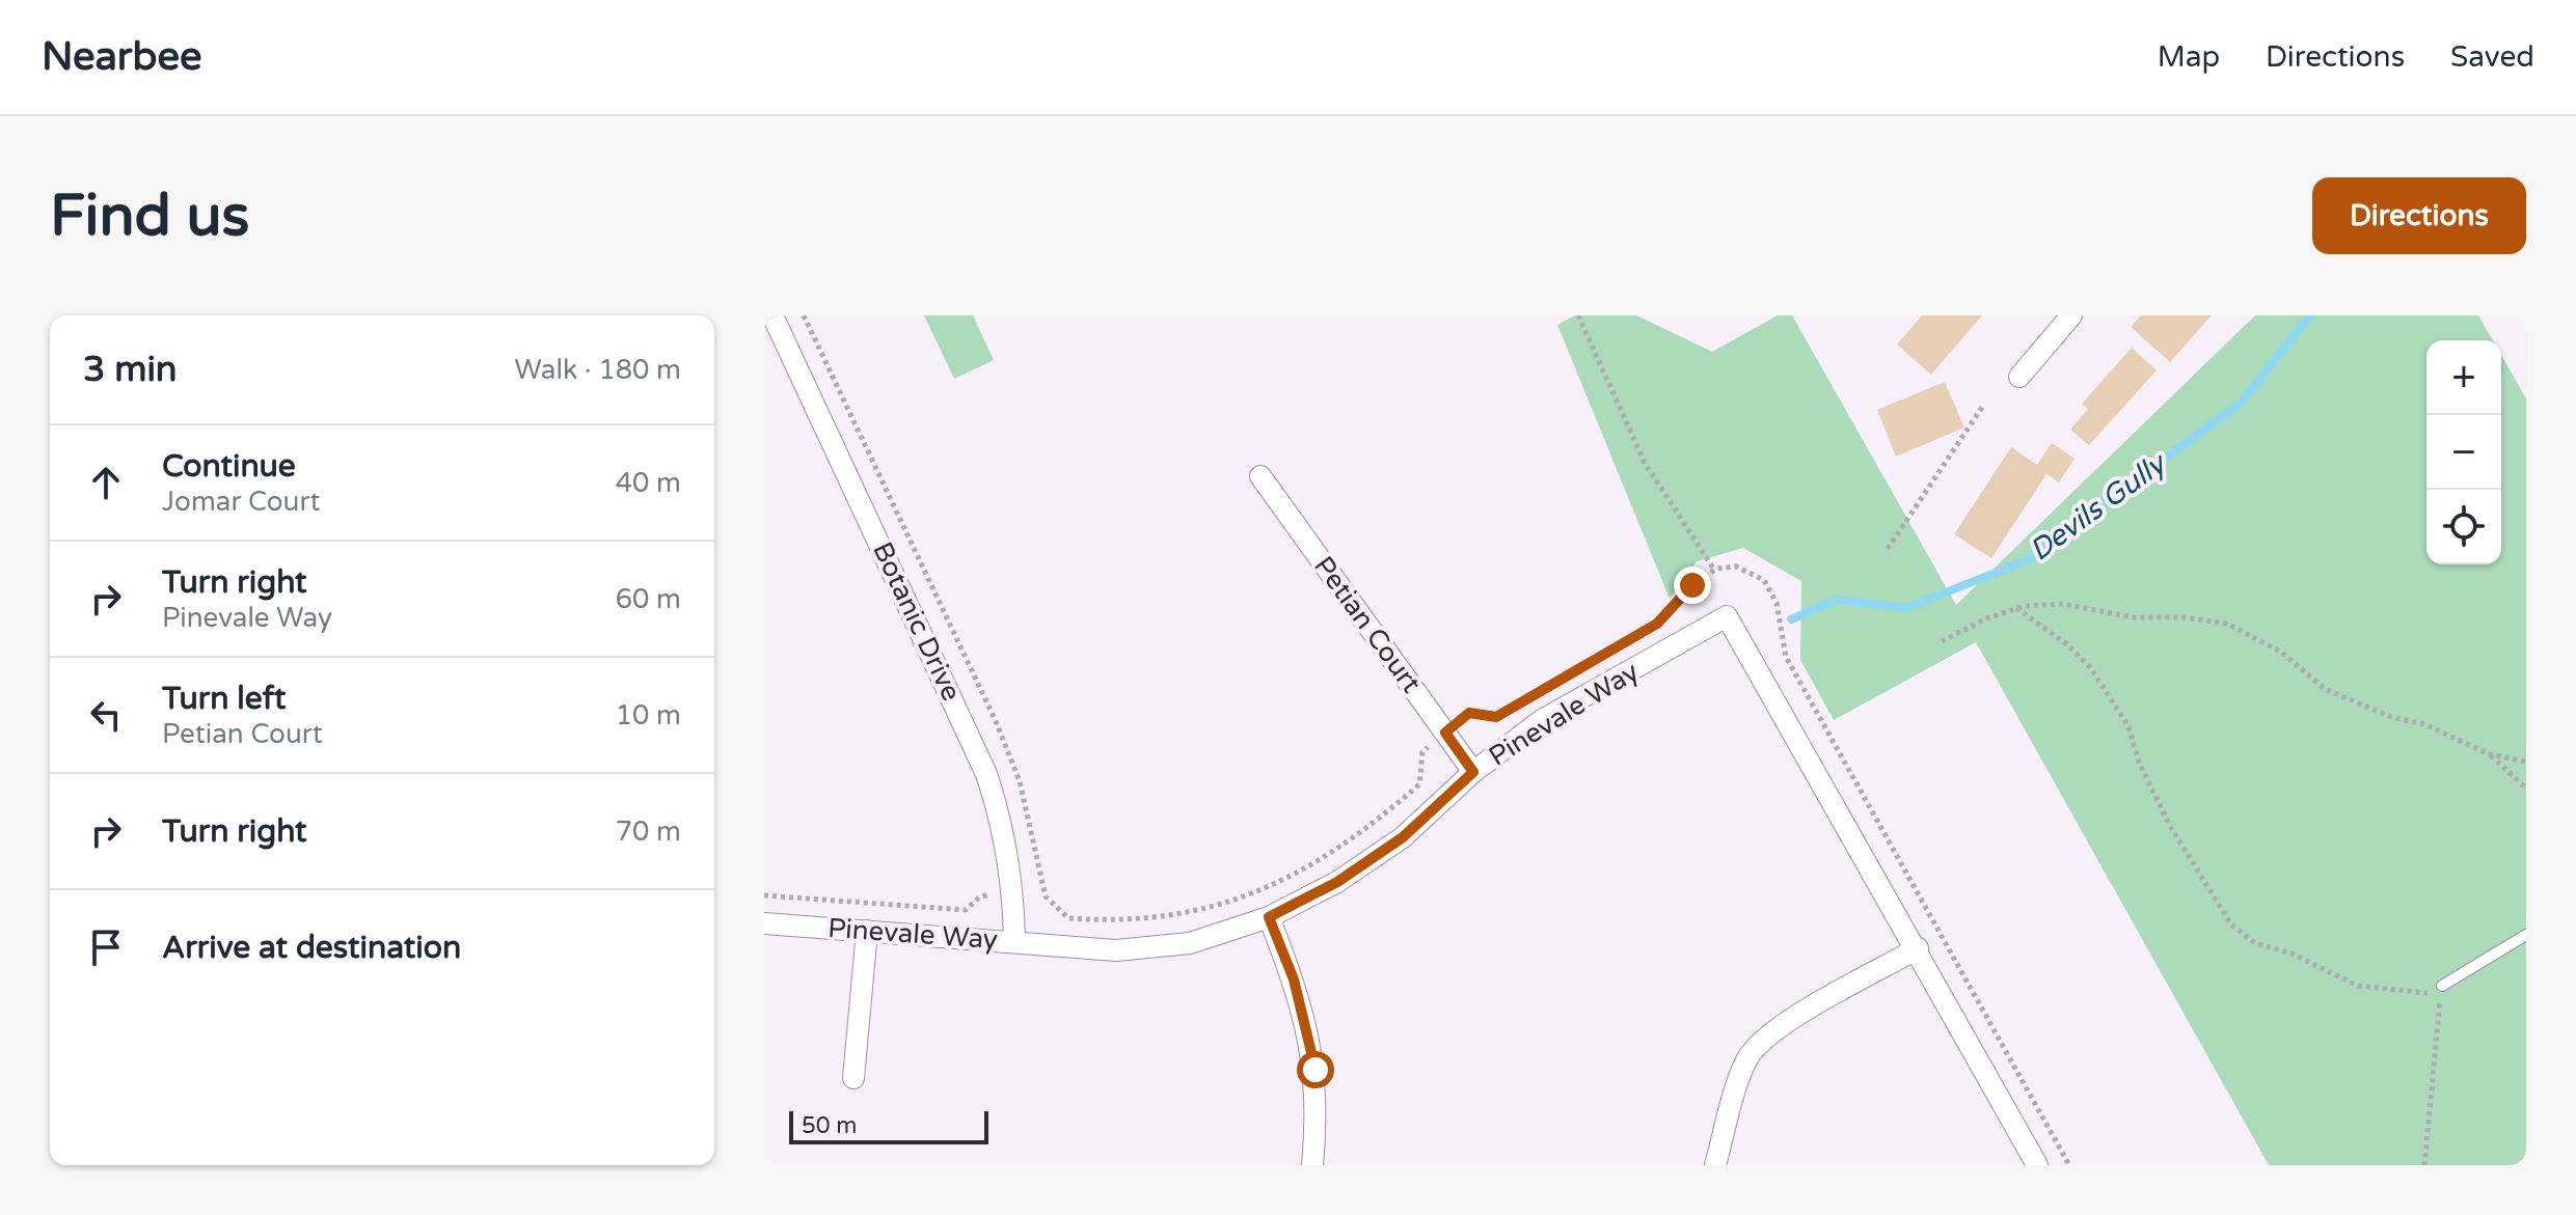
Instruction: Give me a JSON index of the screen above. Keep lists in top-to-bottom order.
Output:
{
  "streets": {
    "street": ["Botanic Drive", "Petian Court", "Pinevale Way"]
  },
  "crossings": [
    ["Botanic Drive", "Pinevale Way"],
    ["Petian Court", "Pinevale Way"]
  ],
  "water": ["Devils Gully"],
  "scale_bar": "50 m",
  "page": {
    "header": "Nearbee",
    "nav": ["Map", "Directions", "Saved"],
    "buttons": "Directions",
    "title": "Find us",
    "heading": ["3 min", "Walk · 180 m"],
    "map_buttons": ["+", "−"],
    "list": [
      ["Continue", "Jomar Court", "40 m"],
      ["Turn right", "Pinevale Way", "60 m"],
      ["Turn left", "Petian Court", "10 m"],
      ["Turn right", "70 m"],
      "Arrive at destination"
    ],
    "scale": "50 m"
  }
}
